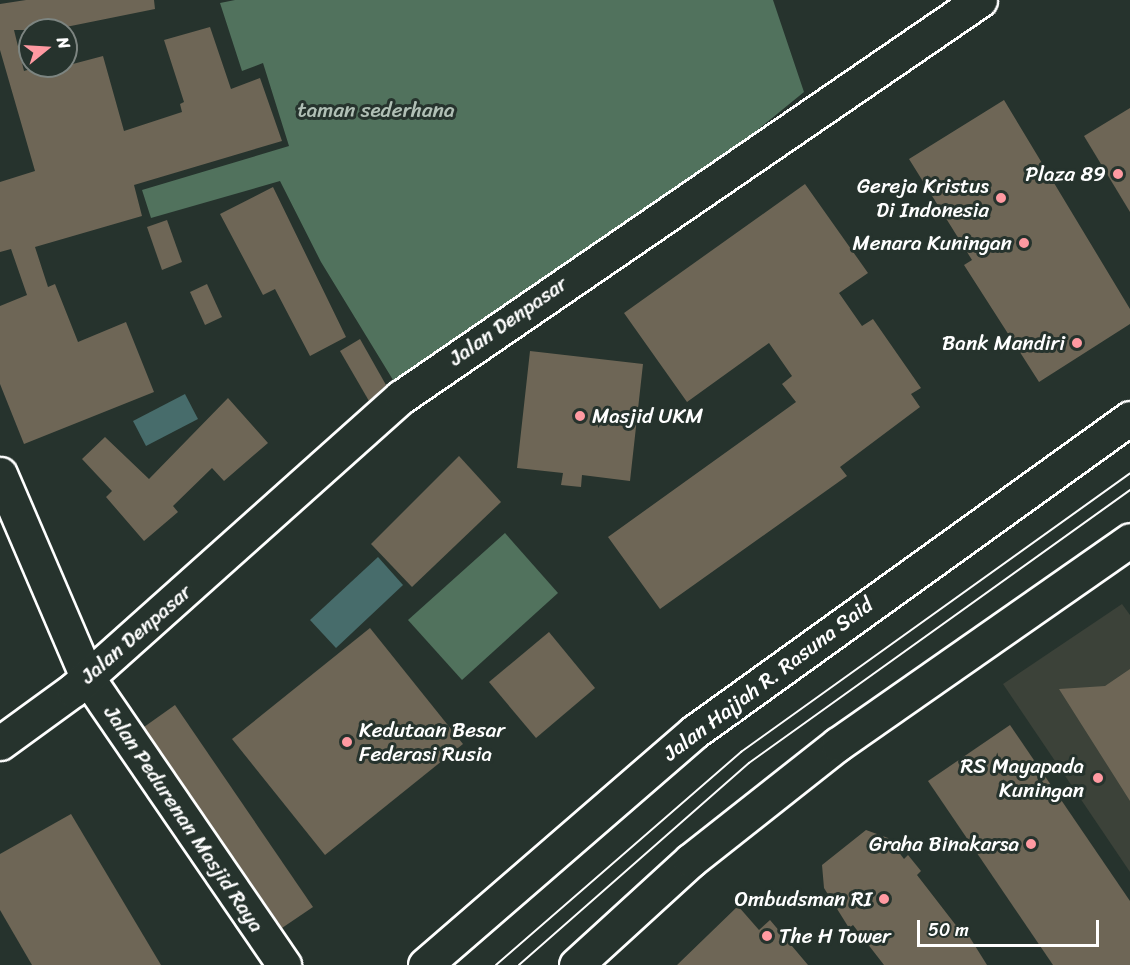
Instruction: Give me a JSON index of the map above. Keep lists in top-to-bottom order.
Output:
{
  "streets": {
    "street": ["Jalan Denpasar", "Jalan Hajjah R. Rasuna Said", "Jalan Pedurenan Masjid Raya"]
  },
  "crossings": [
    ["Jalan Denpasar", "Jalan Pedurenan Masjid Raya"]
  ],
  "parks": ["taman sederhana"],
  "places": [
    "Plaza 89",
    "Gereja Kristus Di Indonesia",
    "Menara Kuningan",
    "Bank Mandiri",
    "Masjid UKM",
    "Kedutaan Besar Federasi Rusia",
    "RS Mayapada Kuningan",
    "Graha Binakarsa",
    "Ombudsman RI",
    "The H Tower"
  ],
  "scale_bar": "50 m",
  "north": "right"
}
